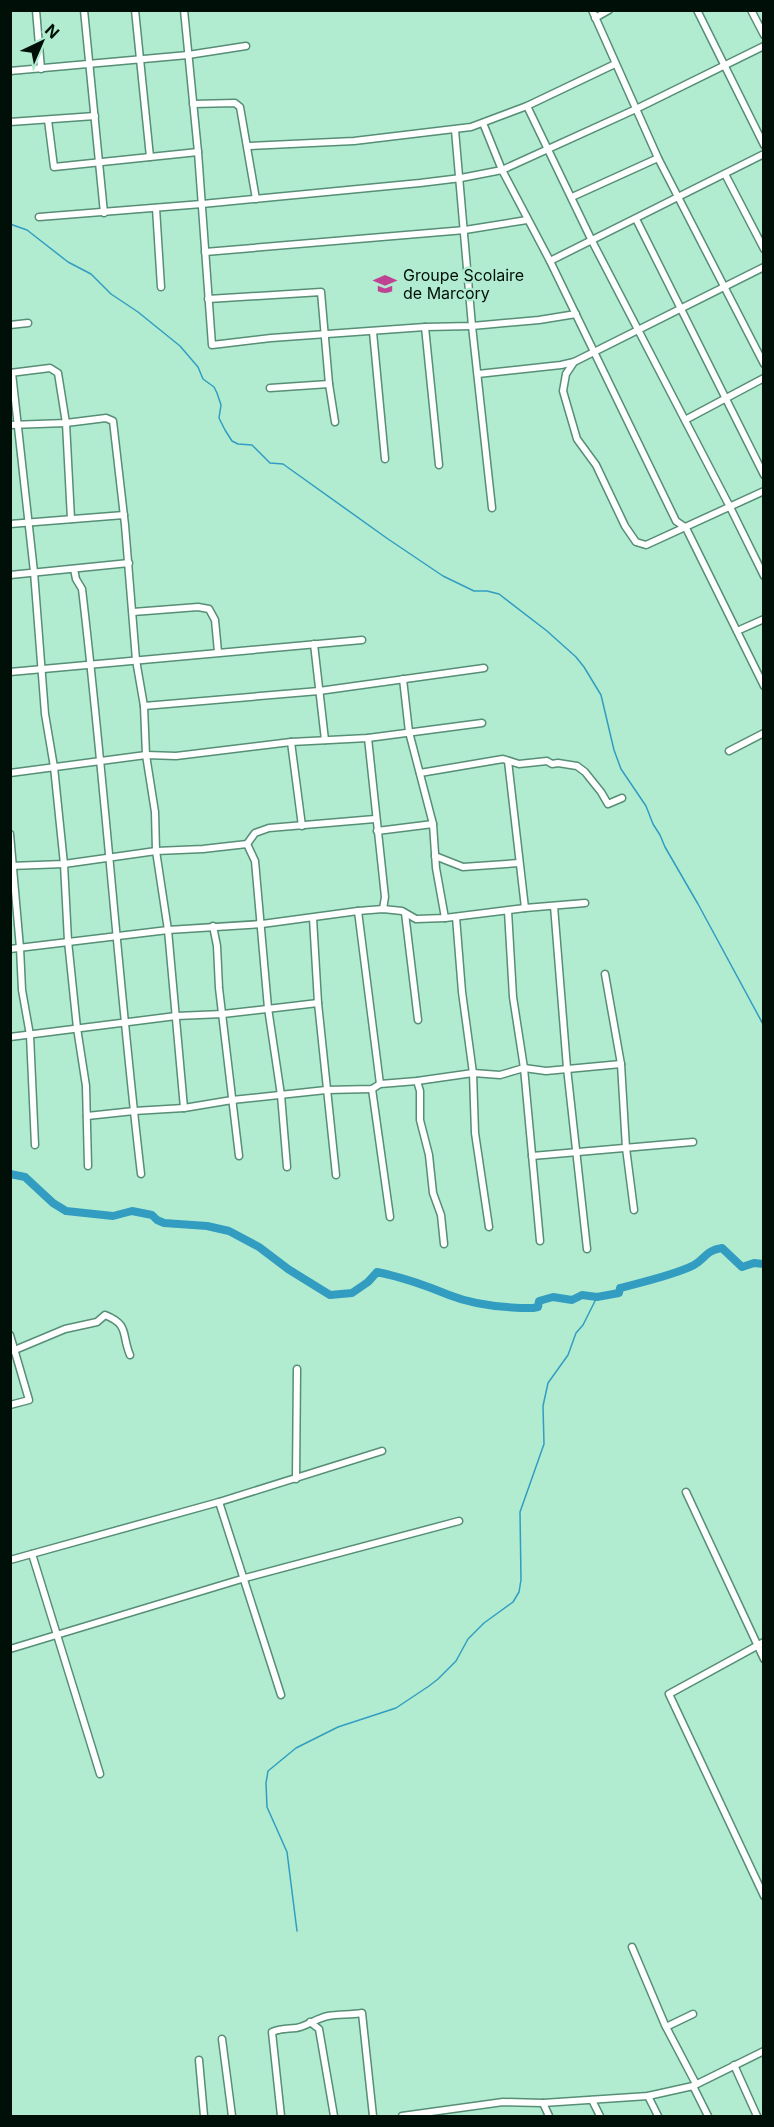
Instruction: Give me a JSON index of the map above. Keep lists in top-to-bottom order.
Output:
{
  "places": {
    "school or university": ["Groupe Scolaire de Marcory"]
  },
  "north": "top right"
}
